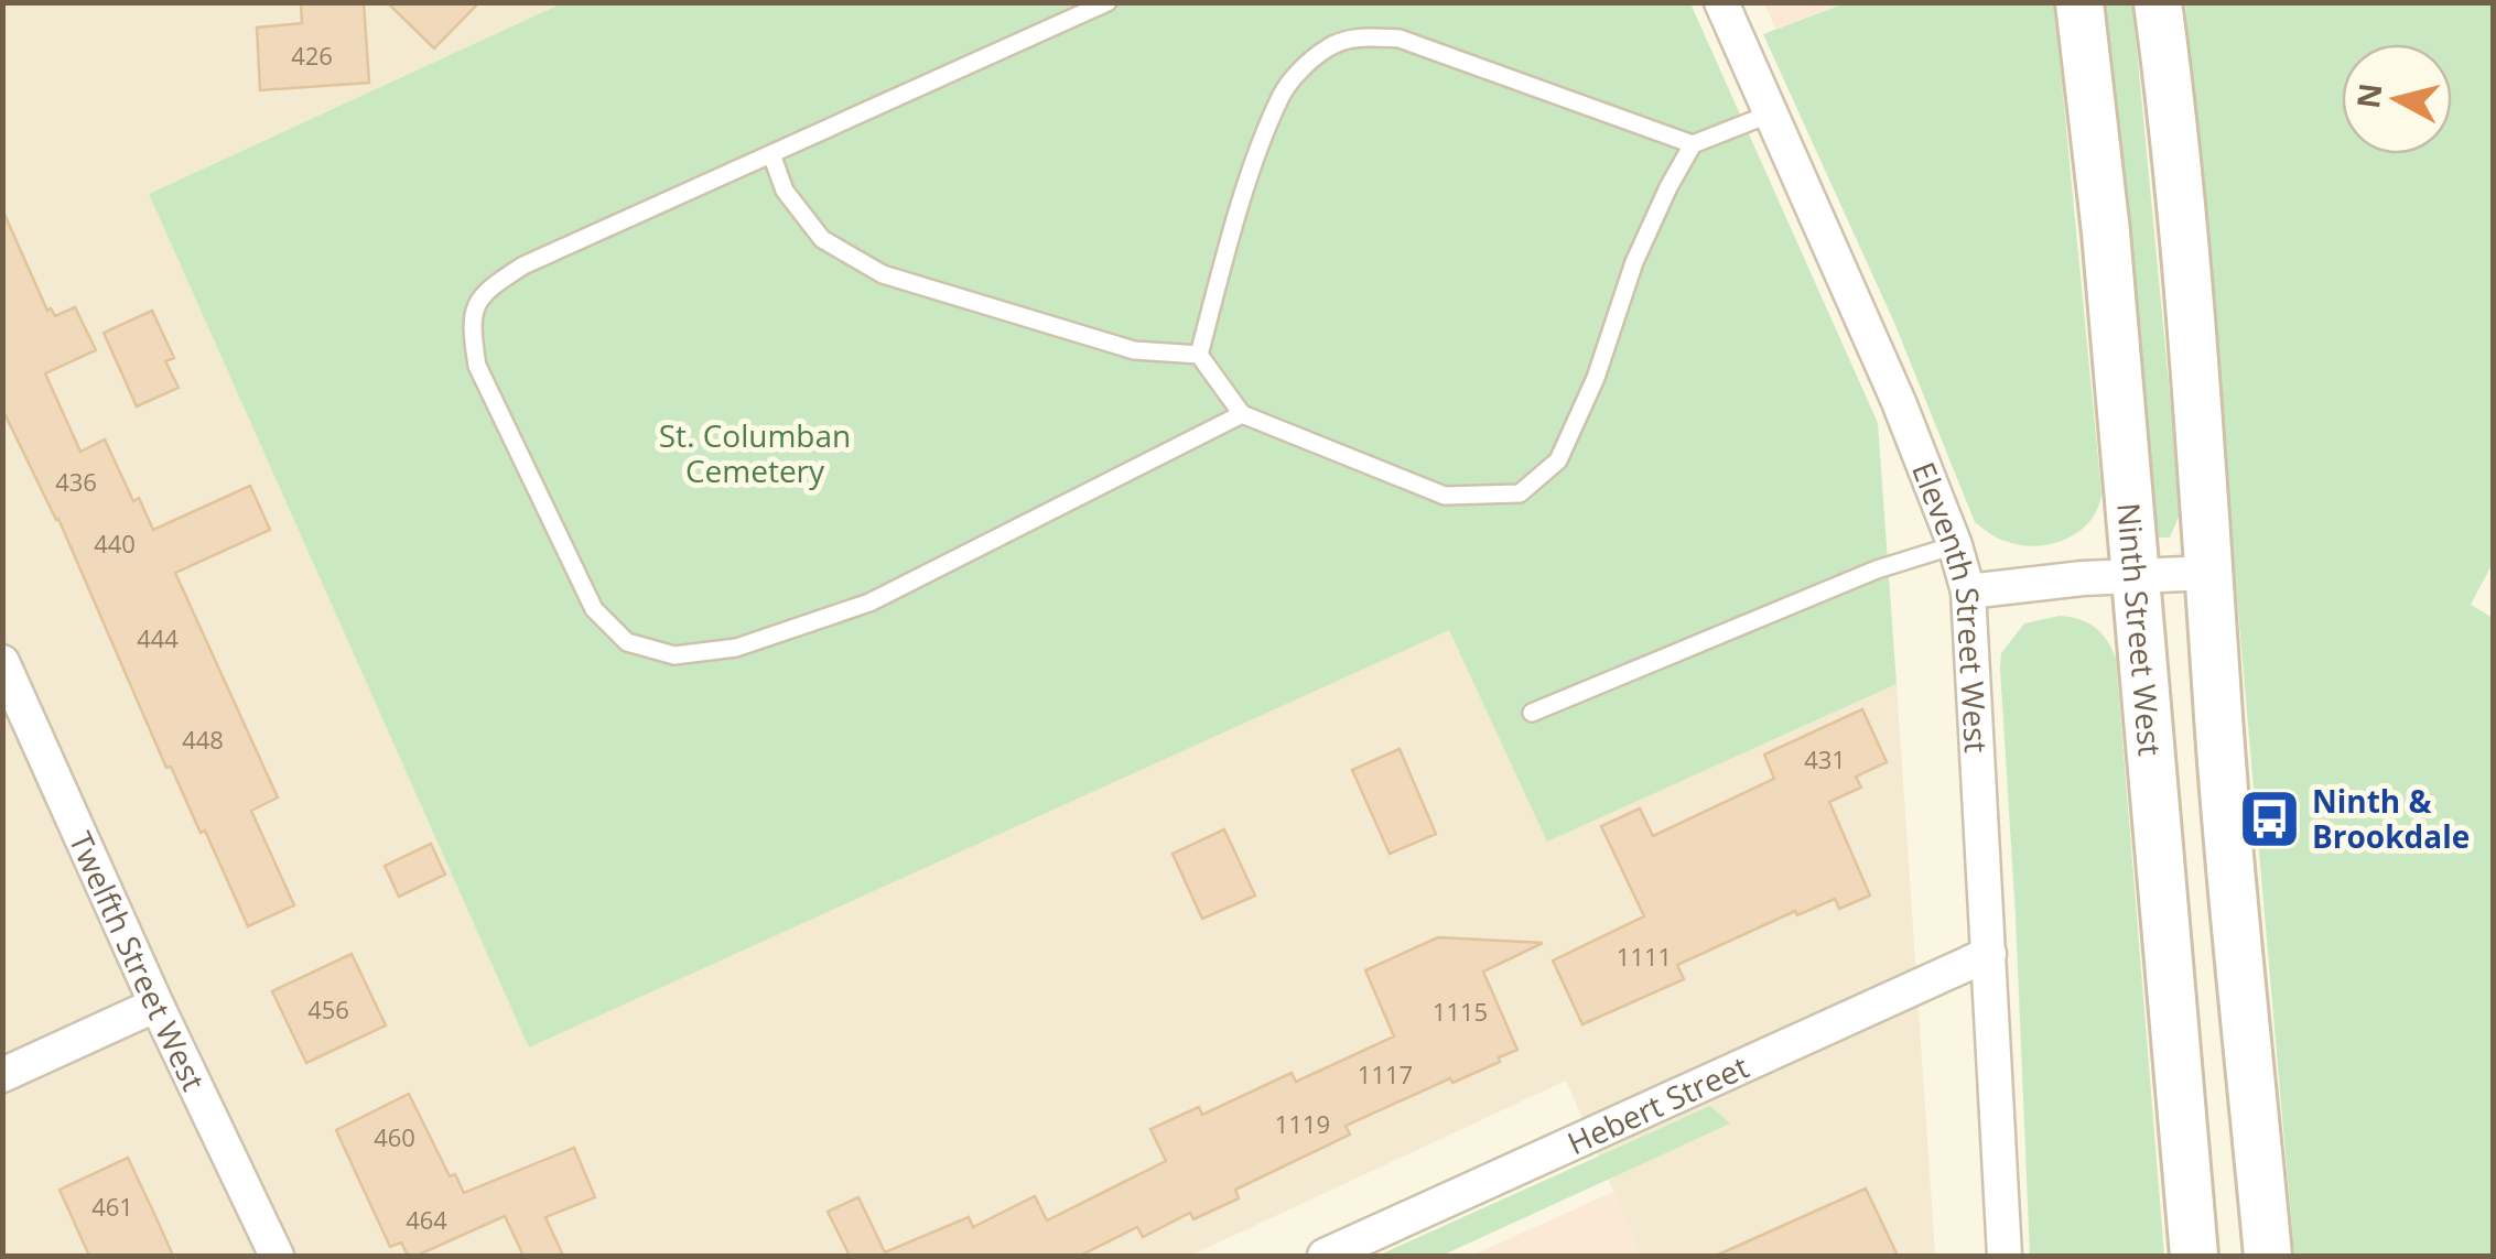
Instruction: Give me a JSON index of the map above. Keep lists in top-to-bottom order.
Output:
{
  "streets": {
    "main road": ["Ninth Street West"],
    "street": ["Eleventh Street West", "Twelfth Street West", "Hebert Street"]
  },
  "crossings": [
    ["Eleventh Street West", "Hebert Street"]
  ],
  "parks": ["St. Columban Cemetery"],
  "places": {
    "bus stop": ["Ninth & Brookdale"]
  },
  "house_numbers": [
    "426",
    "436",
    "440",
    "444",
    "448",
    "431",
    "1111",
    "456",
    "1115",
    "1117",
    "1119",
    "460",
    "461",
    "464"
  ],
  "north": "left"
}
